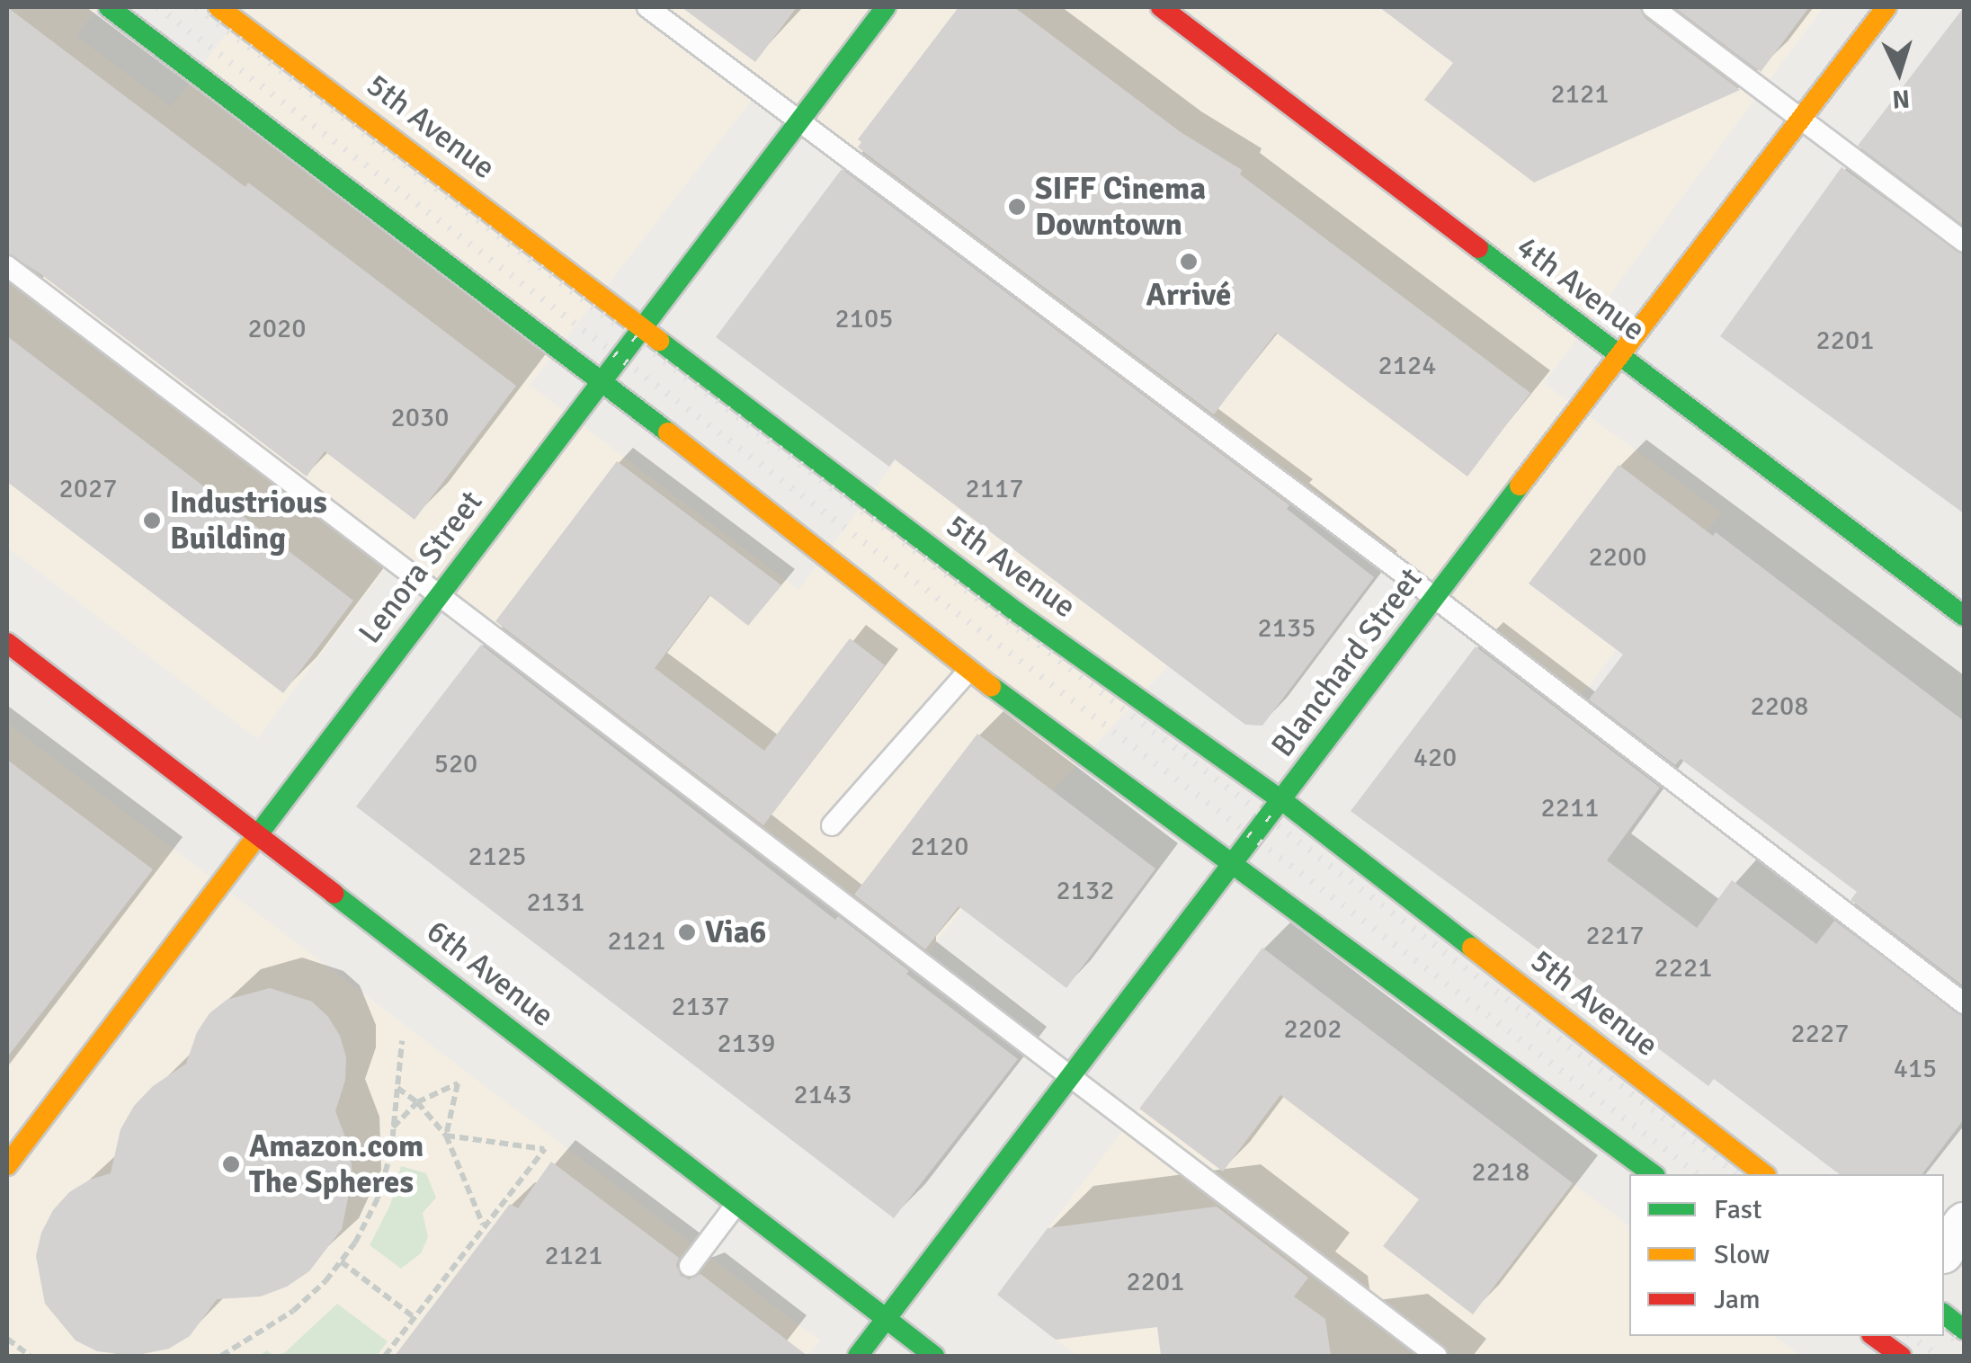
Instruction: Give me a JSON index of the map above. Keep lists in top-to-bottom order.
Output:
{
  "streets": {
    "main road": [
      "5th Avenue",
      "4th Avenue",
      "Lenora Street",
      "Blanchard Street",
      "6th Avenue"
    ]
  },
  "crossings": [
    ["5th Avenue", "Lenora Street"],
    ["5th Avenue", "Blanchard Street"],
    ["4th Avenue", "Blanchard Street"],
    ["Lenora Street", "6th Avenue"],
    ["Blanchard Street", "6th Avenue"]
  ],
  "places": [
    "SIFF Cinema Downtown",
    "Arrivé",
    "Industrious Building",
    "Via6",
    "Amazon.com The Spheres"
  ],
  "house_numbers": [
    "2121",
    "2105",
    "2020",
    "2201",
    "2124",
    "2030",
    "2027",
    "2117",
    "2200",
    "2135",
    "2208",
    "420",
    "520",
    "2211",
    "2120",
    "2125",
    "2132",
    "2131",
    "2217",
    "2121",
    "2221",
    "2137",
    "2202",
    "2227",
    "2139",
    "415",
    "2143",
    "2218",
    "2121",
    "2201"
  ],
  "legend": ["Fast", "Slow", "Jam"],
  "north": "bottom"
}
